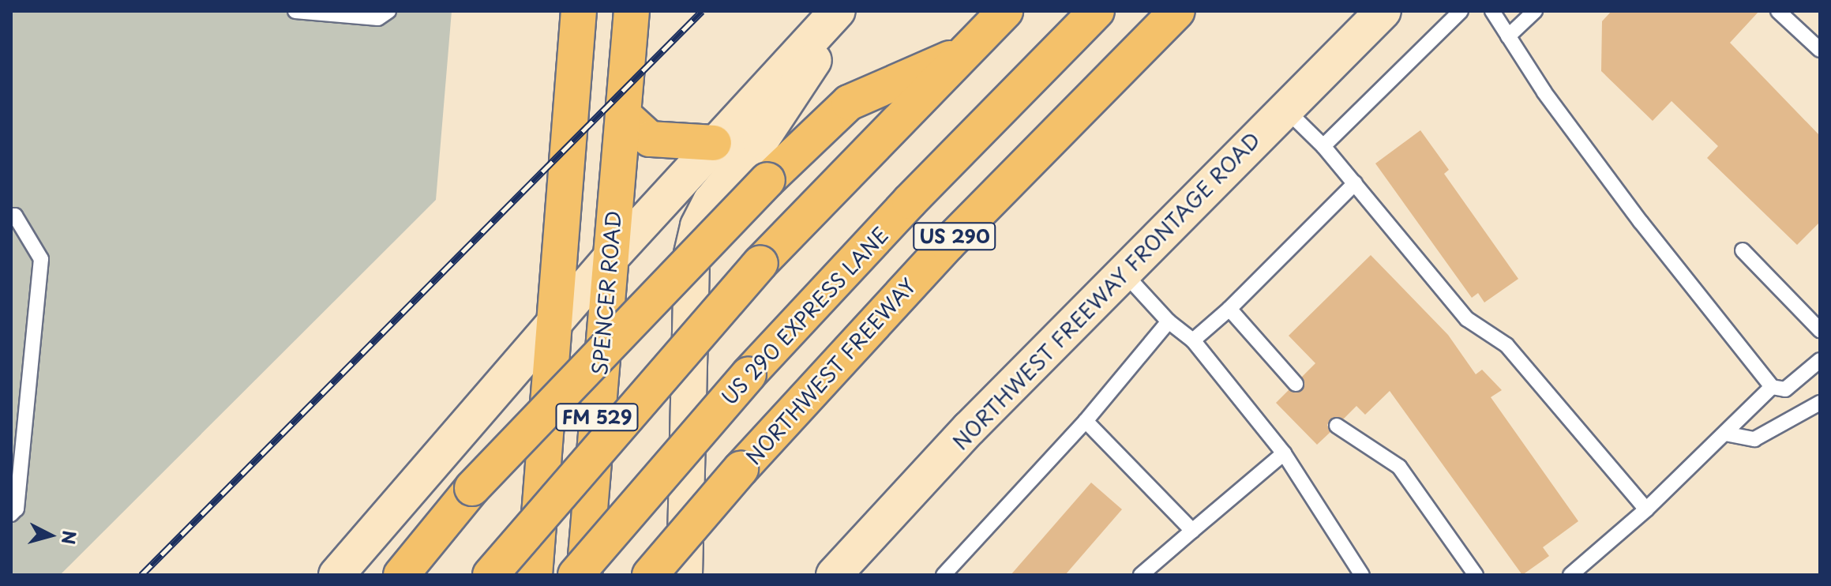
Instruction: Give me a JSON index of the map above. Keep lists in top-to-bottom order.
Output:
{
  "streets": {
    "main road": [
      "US 290",
      "NORTHWEST FREEWAY FRONTAGE ROAD",
      "SPENCER ROAD",
      "US 290 EXPRESS LANE",
      "NORTHWEST FREEWAY",
      "FM 529"
    ]
  },
  "north": "right"
}
